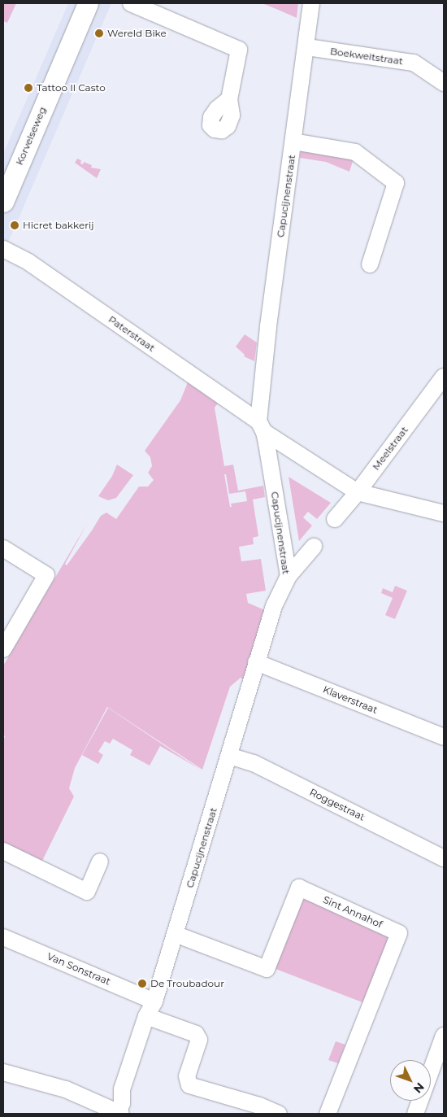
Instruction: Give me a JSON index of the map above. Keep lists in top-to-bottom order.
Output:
{
  "streets": {
    "street": [
      "Boekweitstraat",
      "Korvelseweg",
      "Capucijnenstraat",
      "Paterstraat",
      "Meelstraat",
      "Klaverstraat",
      "Roggestraat",
      "Sint Annahof",
      "Van Sonstraat"
    ]
  },
  "crossings": [
    ["Boekweitstraat", "Capucijnenstraat"],
    ["Capucijnenstraat", "Paterstraat"],
    ["Capucijnenstraat", "Klaverstraat"],
    ["Capucijnenstraat", "Roggestraat"],
    ["Capucijnenstraat", "Sint Annahof"],
    ["Capucijnenstraat", "Van Sonstraat"],
    ["Paterstraat", "Meelstraat"]
  ],
  "places": [
    "Wereld Bike",
    "Tattoo Il Casto",
    "Hicret bakkerij",
    "De Troubadour"
  ],
  "north": "bottom right"
}
